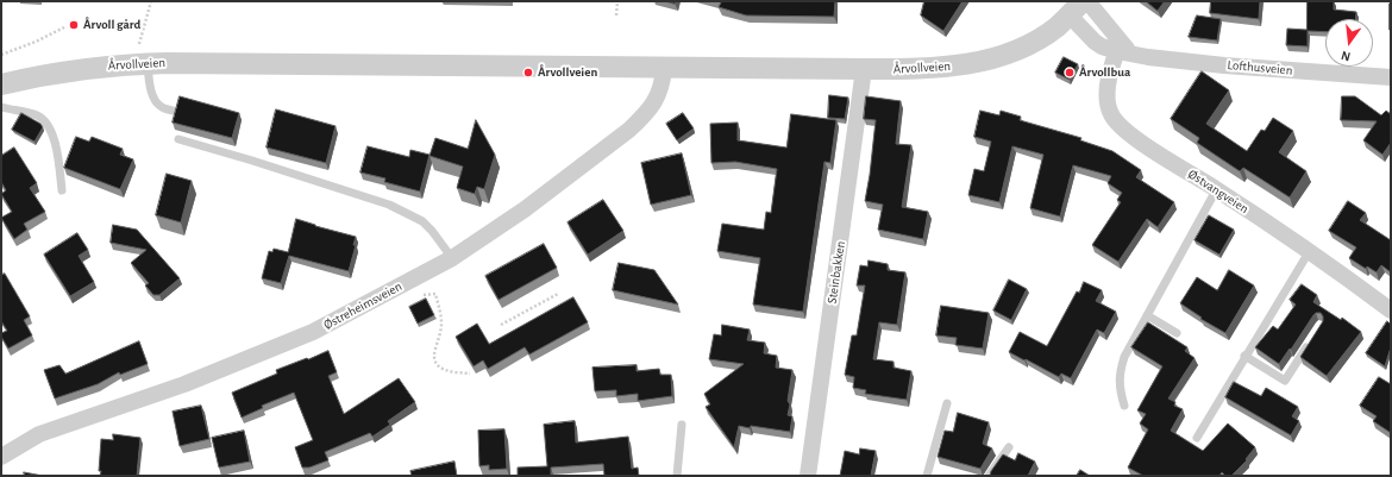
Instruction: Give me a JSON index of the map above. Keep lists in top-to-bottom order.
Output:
{
  "streets": {
    "street": [
      "Årvollveien",
      "Lofthusveien",
      "Østvangveien",
      "Steinbakken",
      "Østreheimsveien"
    ]
  },
  "crossings": [
    ["Årvollveien", "Lofthusveien"],
    ["Årvollveien", "Steinbakken"],
    ["Årvollveien", "Østreheimsveien"],
    ["Lofthusveien", "Østvangveien"]
  ],
  "places": ["Årvoll gård", "Årvollveien", "Årvollbua"],
  "north": "bottom"
}
